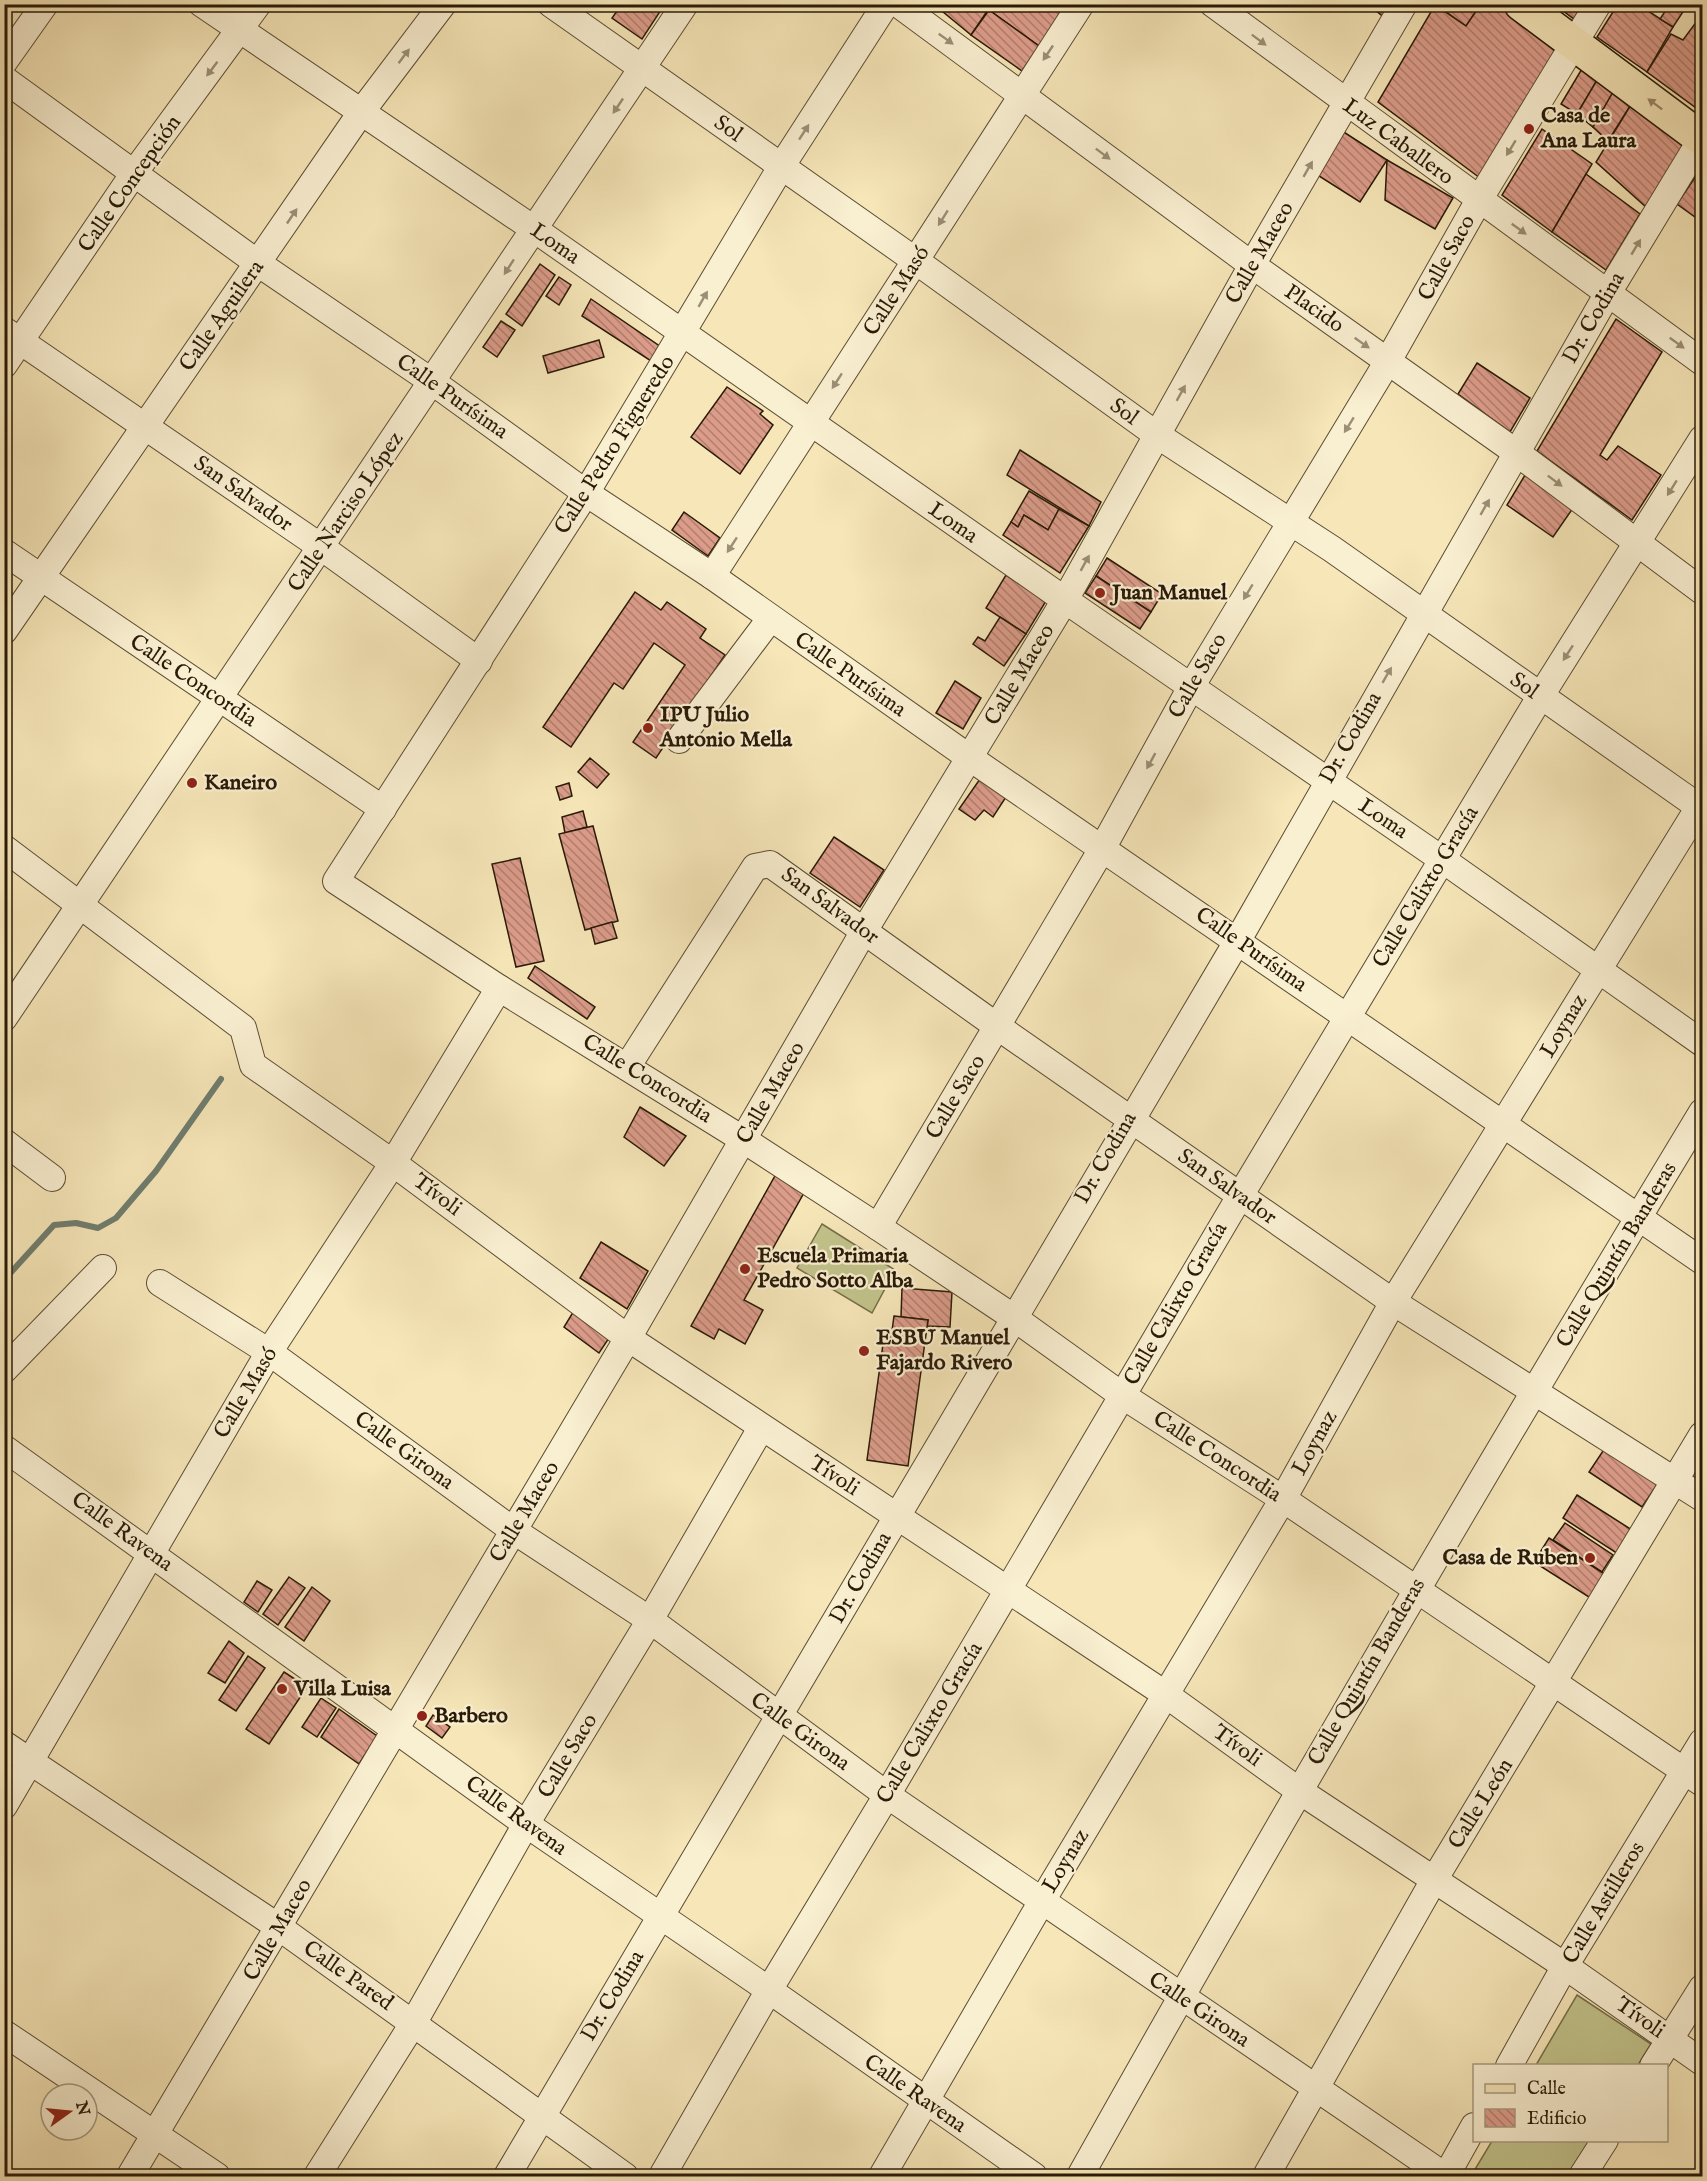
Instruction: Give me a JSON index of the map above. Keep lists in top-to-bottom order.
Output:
{
  "streets": {
    "street": [
      "Sol",
      "Luz Caballero",
      "Calle Concepción",
      "Loma",
      "Calle Maceo",
      "Calle Saco",
      "Calle Masó",
      "Placido",
      "Calle Aguilera",
      "Dr. Codina",
      "Calle Purísima",
      "Calle Pedro Figueredo",
      "San Salvador",
      "Calle Narciso López",
      "Calle Concordia",
      "Calle Calixto Gracía",
      "Loynaz",
      "Tívoli",
      "Calle Quintín Banderas",
      "Calle Girona",
      "Calle Ravena",
      "Calle León",
      "Calle Astilleros",
      "Calle Pared"
    ]
  },
  "crossings": [
    ["Sol", "Calle Maceo"],
    ["Sol", "Calle Saco"],
    ["Sol", "Calle Masó"],
    ["Sol", "Dr. Codina"],
    ["Sol", "Calle Pedro Figueredo"],
    ["Sol", "Calle Narciso López"],
    ["Sol", "Calle Calixto Gracía"],
    ["Sol", "Loynaz"],
    ["Luz Caballero", "Calle Maceo"],
    ["Luz Caballero", "Calle Saco"],
    ["Luz Caballero", "Dr. Codina"],
    ["Calle Concepción", "Loma"],
    ["Calle Concepción", "Calle Purísima"],
    ["Calle Concepción", "San Salvador"],
    ["Loma", "Calle Maceo"],
    ["Loma", "Calle Saco"],
    ["Loma", "Calle Masó"],
    ["Loma", "Calle Aguilera"],
    ["Loma", "Dr. Codina"],
    ["Loma", "Calle Pedro Figueredo"],
    ["Loma", "Calle Narciso López"],
    ["Loma", "Calle Calixto Gracía"],
    ["Loma", "Loynaz"],
    ["Calle Maceo", "Placido"],
    ["Calle Maceo", "Calle Purísima"],
    ["Calle Maceo", "San Salvador"],
    ["Calle Maceo", "Calle Concordia"],
    ["Calle Maceo", "Tívoli"],
    ["Calle Maceo", "Calle Girona"],
    ["Calle Maceo", "Calle Ravena"],
    ["Calle Maceo", "Calle Pared"],
    ["Calle Saco", "Placido"],
    ["Calle Saco", "Calle Purísima"],
    ["Calle Saco", "San Salvador"],
    ["Calle Saco", "Calle Concordia"],
    ["Calle Saco", "Tívoli"],
    ["Calle Saco", "Calle Girona"],
    ["Calle Saco", "Calle Ravena"],
    ["Calle Saco", "Calle Pared"],
    ["Calle Masó", "Placido"],
    ["Calle Masó", "Calle Purísima"],
    ["Calle Masó", "Calle Concordia"],
    ["Calle Masó", "Tívoli"],
    ["Calle Masó", "Calle Girona"],
    ["Calle Masó", "Calle Ravena"],
    ["Calle Masó", "Calle Pared"],
    ["Placido", "Dr. Codina"],
    ["Placido", "Calle Calixto Gracía"],
    ["Calle Aguilera", "Calle Purísima"],
    ["Calle Aguilera", "San Salvador"],
    ["Calle Aguilera", "Calle Concordia"],
    ["Dr. Codina", "Calle Purísima"],
    ["Dr. Codina", "San Salvador"],
    ["Dr. Codina", "Calle Concordia"],
    ["Dr. Codina", "Tívoli"],
    ["Dr. Codina", "Calle Girona"],
    ["Dr. Codina", "Calle Ravena"],
    ["Dr. Codina", "Calle Pared"],
    ["Calle Purísima", "Calle Pedro Figueredo"],
    ["Calle Purísima", "Calle Narciso López"],
    ["Calle Purísima", "Calle Calixto Gracía"],
    ["Calle Purísima", "Loynaz"],
    ["Calle Purísima", "Calle Quintín Banderas"],
    ["Calle Pedro Figueredo", "San Salvador"],
    ["Calle Pedro Figueredo", "Calle Concordia"],
    ["San Salvador", "Calle Narciso López"],
    ["San Salvador", "Calle Concordia"],
    ["San Salvador", "Calle Calixto Gracía"],
    ["San Salvador", "Loynaz"],
    ["San Salvador", "Calle Quintín Banderas"],
    ["San Salvador", "Calle León"],
    ["Calle Narciso López", "Calle Concordia"],
    ["Calle Narciso López", "Tívoli"],
    ["Calle Concordia", "Calle Calixto Gracía"],
    ["Calle Concordia", "Loynaz"],
    ["Calle Concordia", "Calle Quintín Banderas"],
    ["Calle Concordia", "Calle León"],
    ["Calle Concordia", "Calle Astilleros"],
    ["Calle Calixto Gracía", "Tívoli"],
    ["Calle Calixto Gracía", "Calle Girona"],
    ["Calle Calixto Gracía", "Calle Ravena"],
    ["Loynaz", "Tívoli"],
    ["Loynaz", "Calle Girona"],
    ["Loynaz", "Calle Ravena"],
    ["Tívoli", "Calle Quintín Banderas"],
    ["Tívoli", "Calle León"],
    ["Tívoli", "Calle Astilleros"],
    ["Calle Quintín Banderas", "Calle Girona"],
    ["Calle Girona", "Calle León"]
  ],
  "one_way": [
    "Luz Caballero",
    "Calle Masó",
    "Placido",
    "Calle Aguilera",
    "Calle Pedro Figueredo"
  ],
  "places": [
    "Casa de Ana Laura",
    "Juan Manuel",
    "IPU Julio Antonio Mella",
    "Kaneiro",
    "Escuela Primaria Pedro Sotto Alba",
    "ESBU Manuel Fajardo Rivero",
    "Casa de Ruben",
    "Villa Luisa",
    "Barbero"
  ],
  "legend": ["Calle", "Edificio"],
  "north": "right"
}
